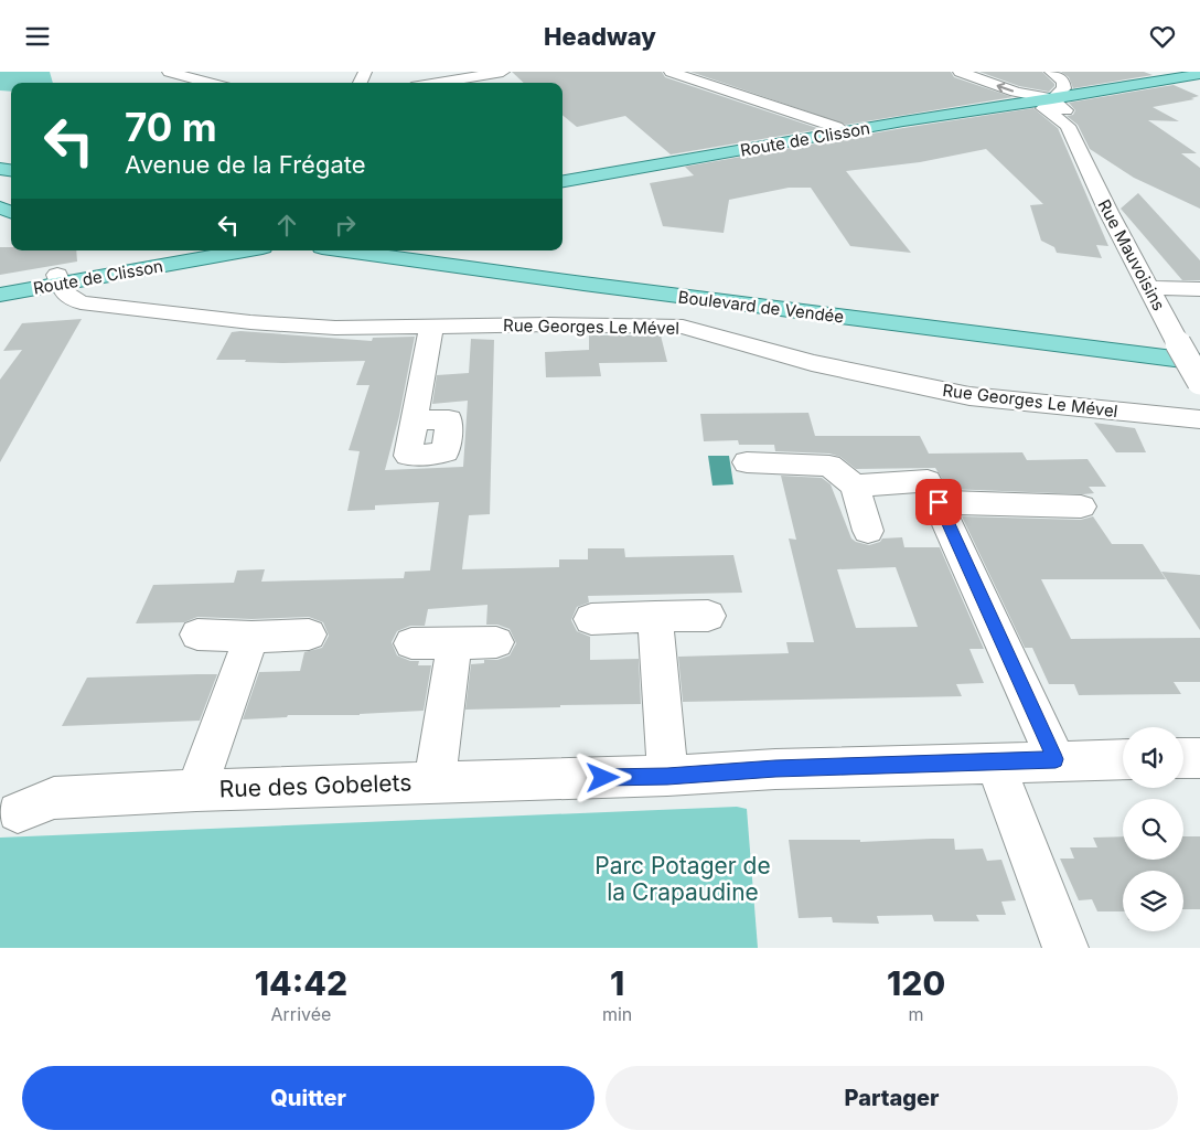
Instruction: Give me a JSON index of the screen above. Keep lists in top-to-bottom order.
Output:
{
  "streets": {
    "main road": ["Route de Clisson", "Boulevard de Vendée"],
    "street": ["Rue Mauvoisins", "Rue Georges Le Mével", "Rue des Gobelets"]
  },
  "crossings": [
    ["Route de Clisson", "Rue Mauvoisins"],
    ["Route de Clisson", "Rue Georges Le Mével"]
  ],
  "parks": ["Parc Potager de la Crapaudine"],
  "page": {
    "header": "Headway",
    "turn": ["70 m", "Avenue de la Frégate"],
    "eta": [
      "14:42",
      "Arrivée",
      "1",
      "min",
      "120",
      "m"
    ],
    "buttons": ["Quitter", "Partager"]
  }
}
